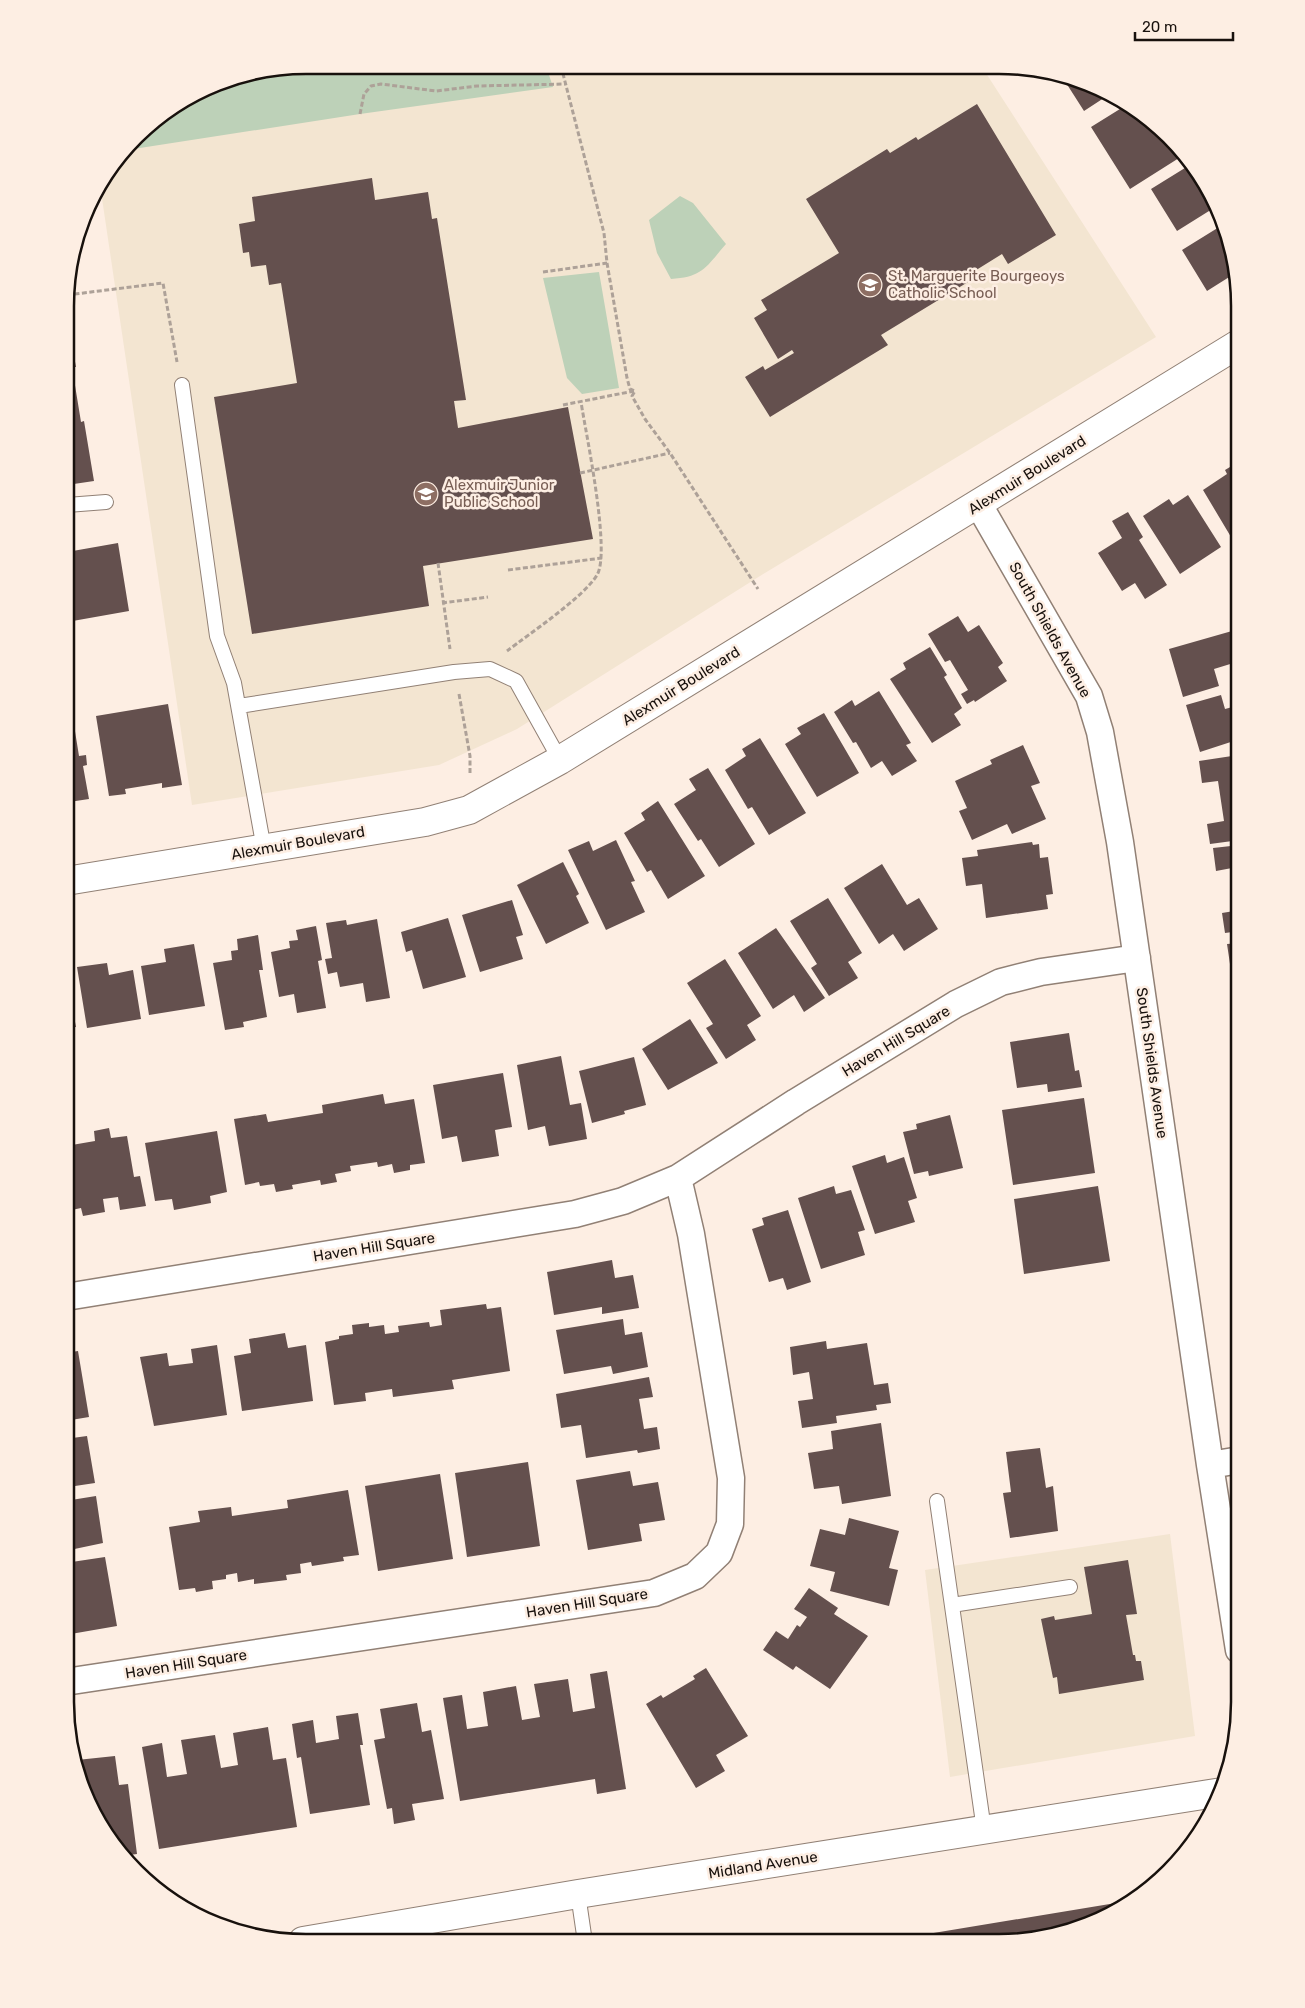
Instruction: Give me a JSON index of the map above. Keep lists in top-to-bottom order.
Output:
{
  "streets": {
    "street": [
      "Alexmuir Boulevard",
      "South Shields Avenue",
      "Haven Hill Square",
      "Midland Avenue"
    ]
  },
  "crossings": [
    ["Alexmuir Boulevard", "South Shields Avenue"],
    ["South Shields Avenue", "Haven Hill Square"]
  ],
  "places": {
    "school or university": ["St. Marguerite Bourgeoys Catholic School", "Alexmuir Junior Public School"]
  },
  "scale_bar": "20 m"
}
